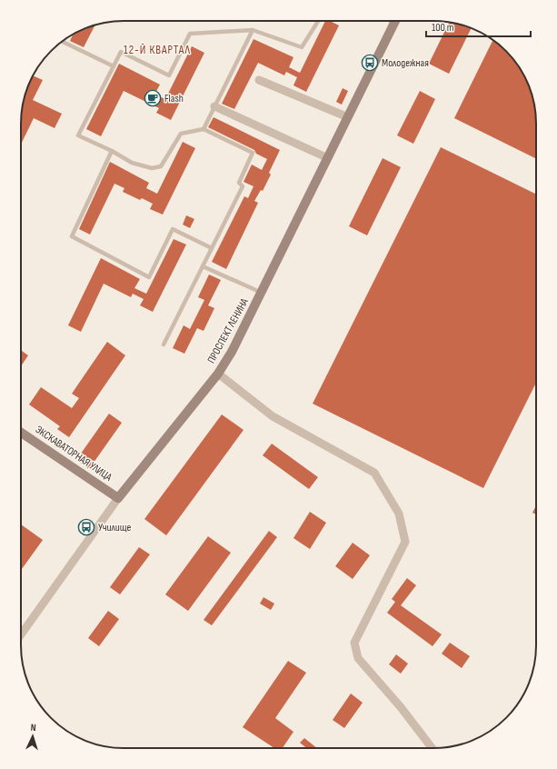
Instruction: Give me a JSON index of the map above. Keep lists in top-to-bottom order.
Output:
{
  "streets": {
    "street": ["ПРОСПЕКТ ЛЕНИНА", "ЭКСКАВАТОРНАЯ УЛИЦА"]
  },
  "crossings": [
    ["ПРОСПЕКТ ЛЕНИНА", "ЭКСКАВАТОРНАЯ УЛИЦА"]
  ],
  "districts": ["12-Й КВАРТАЛ"],
  "places": {
    "bus stop": ["Молодежная", "Училище"],
    "cafe": ["Flash"]
  },
  "scale_bar": "100 m",
  "north": "top"
}
